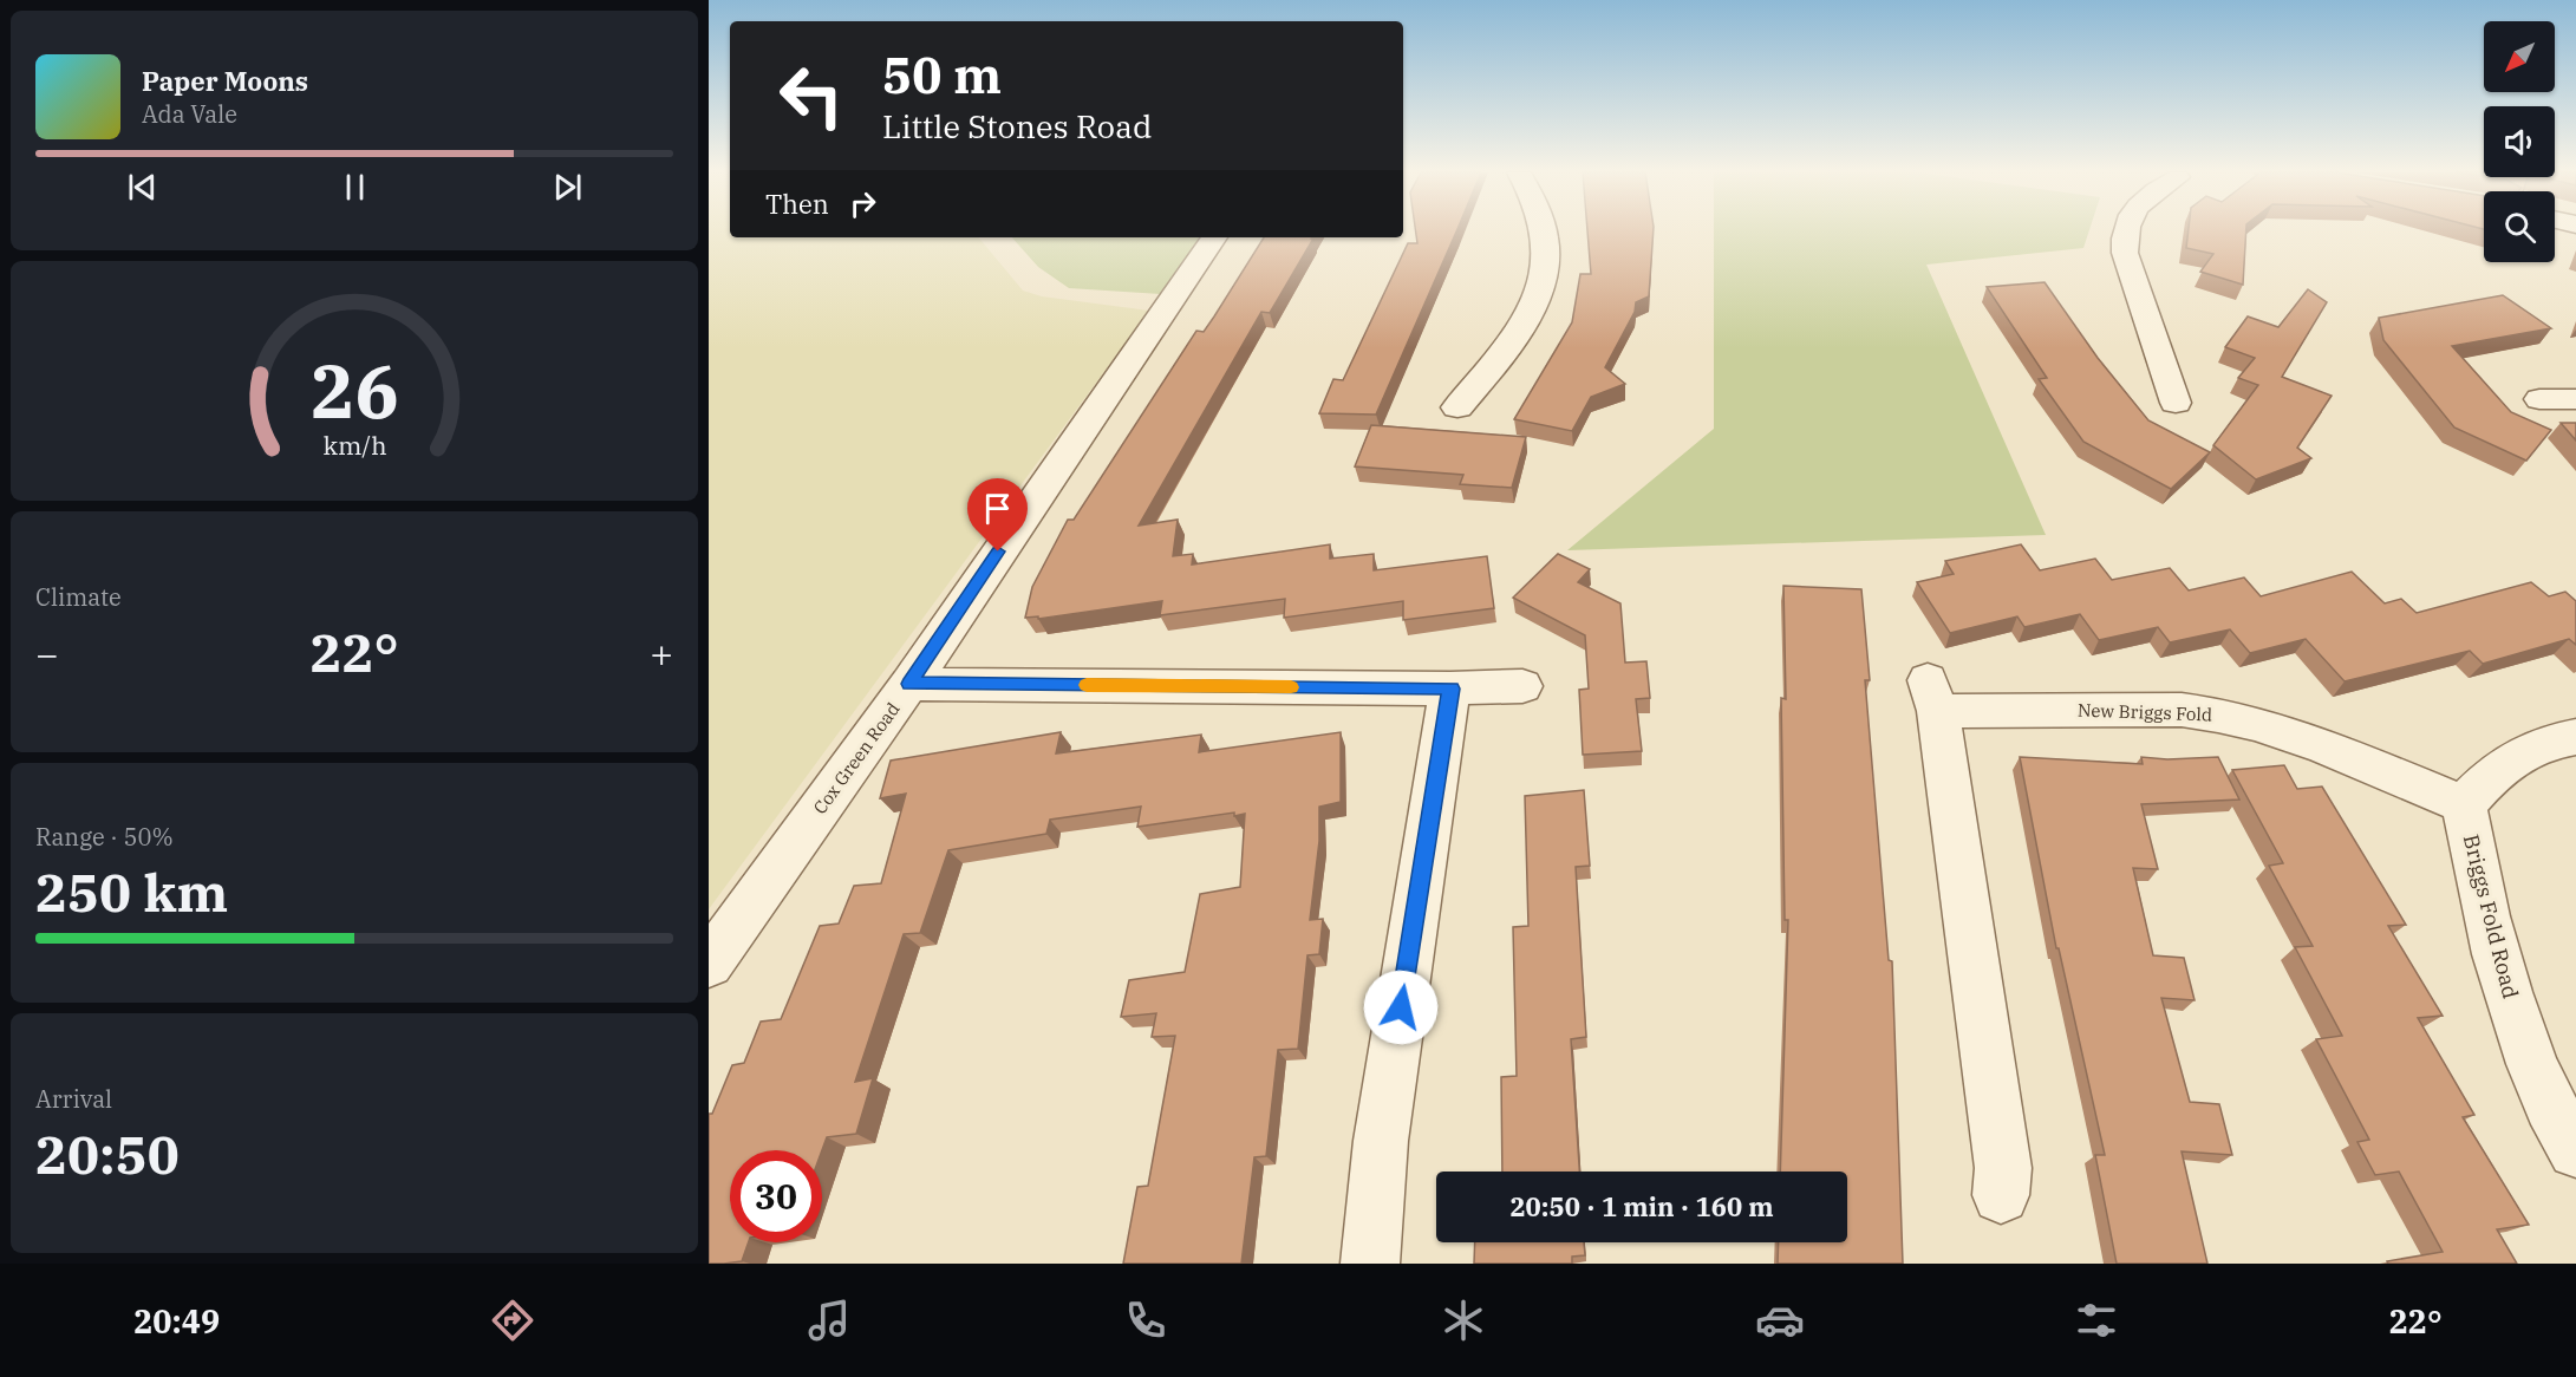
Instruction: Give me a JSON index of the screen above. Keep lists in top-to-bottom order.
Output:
{
  "streets": {
    "street": ["New Briggs Fold", "Cox Green Road", "Briggs Fold Road"]
  },
  "crossings": [
    ["New Briggs Fold", "Briggs Fold Road"]
  ],
  "north": "bottom left",
  "page": {
    "turn": ["50 m", "Little Stones Road"],
    "song": ["Paper Moons", "Ada Vale"],
    "then": "Then",
    "tile": [
      "Climate",
      ["Range · 50%", "250 km"],
      ["Arrival", "20:50"]
    ],
    "heat": ["−", "22°", "+"],
    "limit": "30",
    "trip": "20:50 · 1 min · 160 m",
    "tabs": ["20:49", "22°"],
    "gauge": ["26", "km/h"]
  }
}
